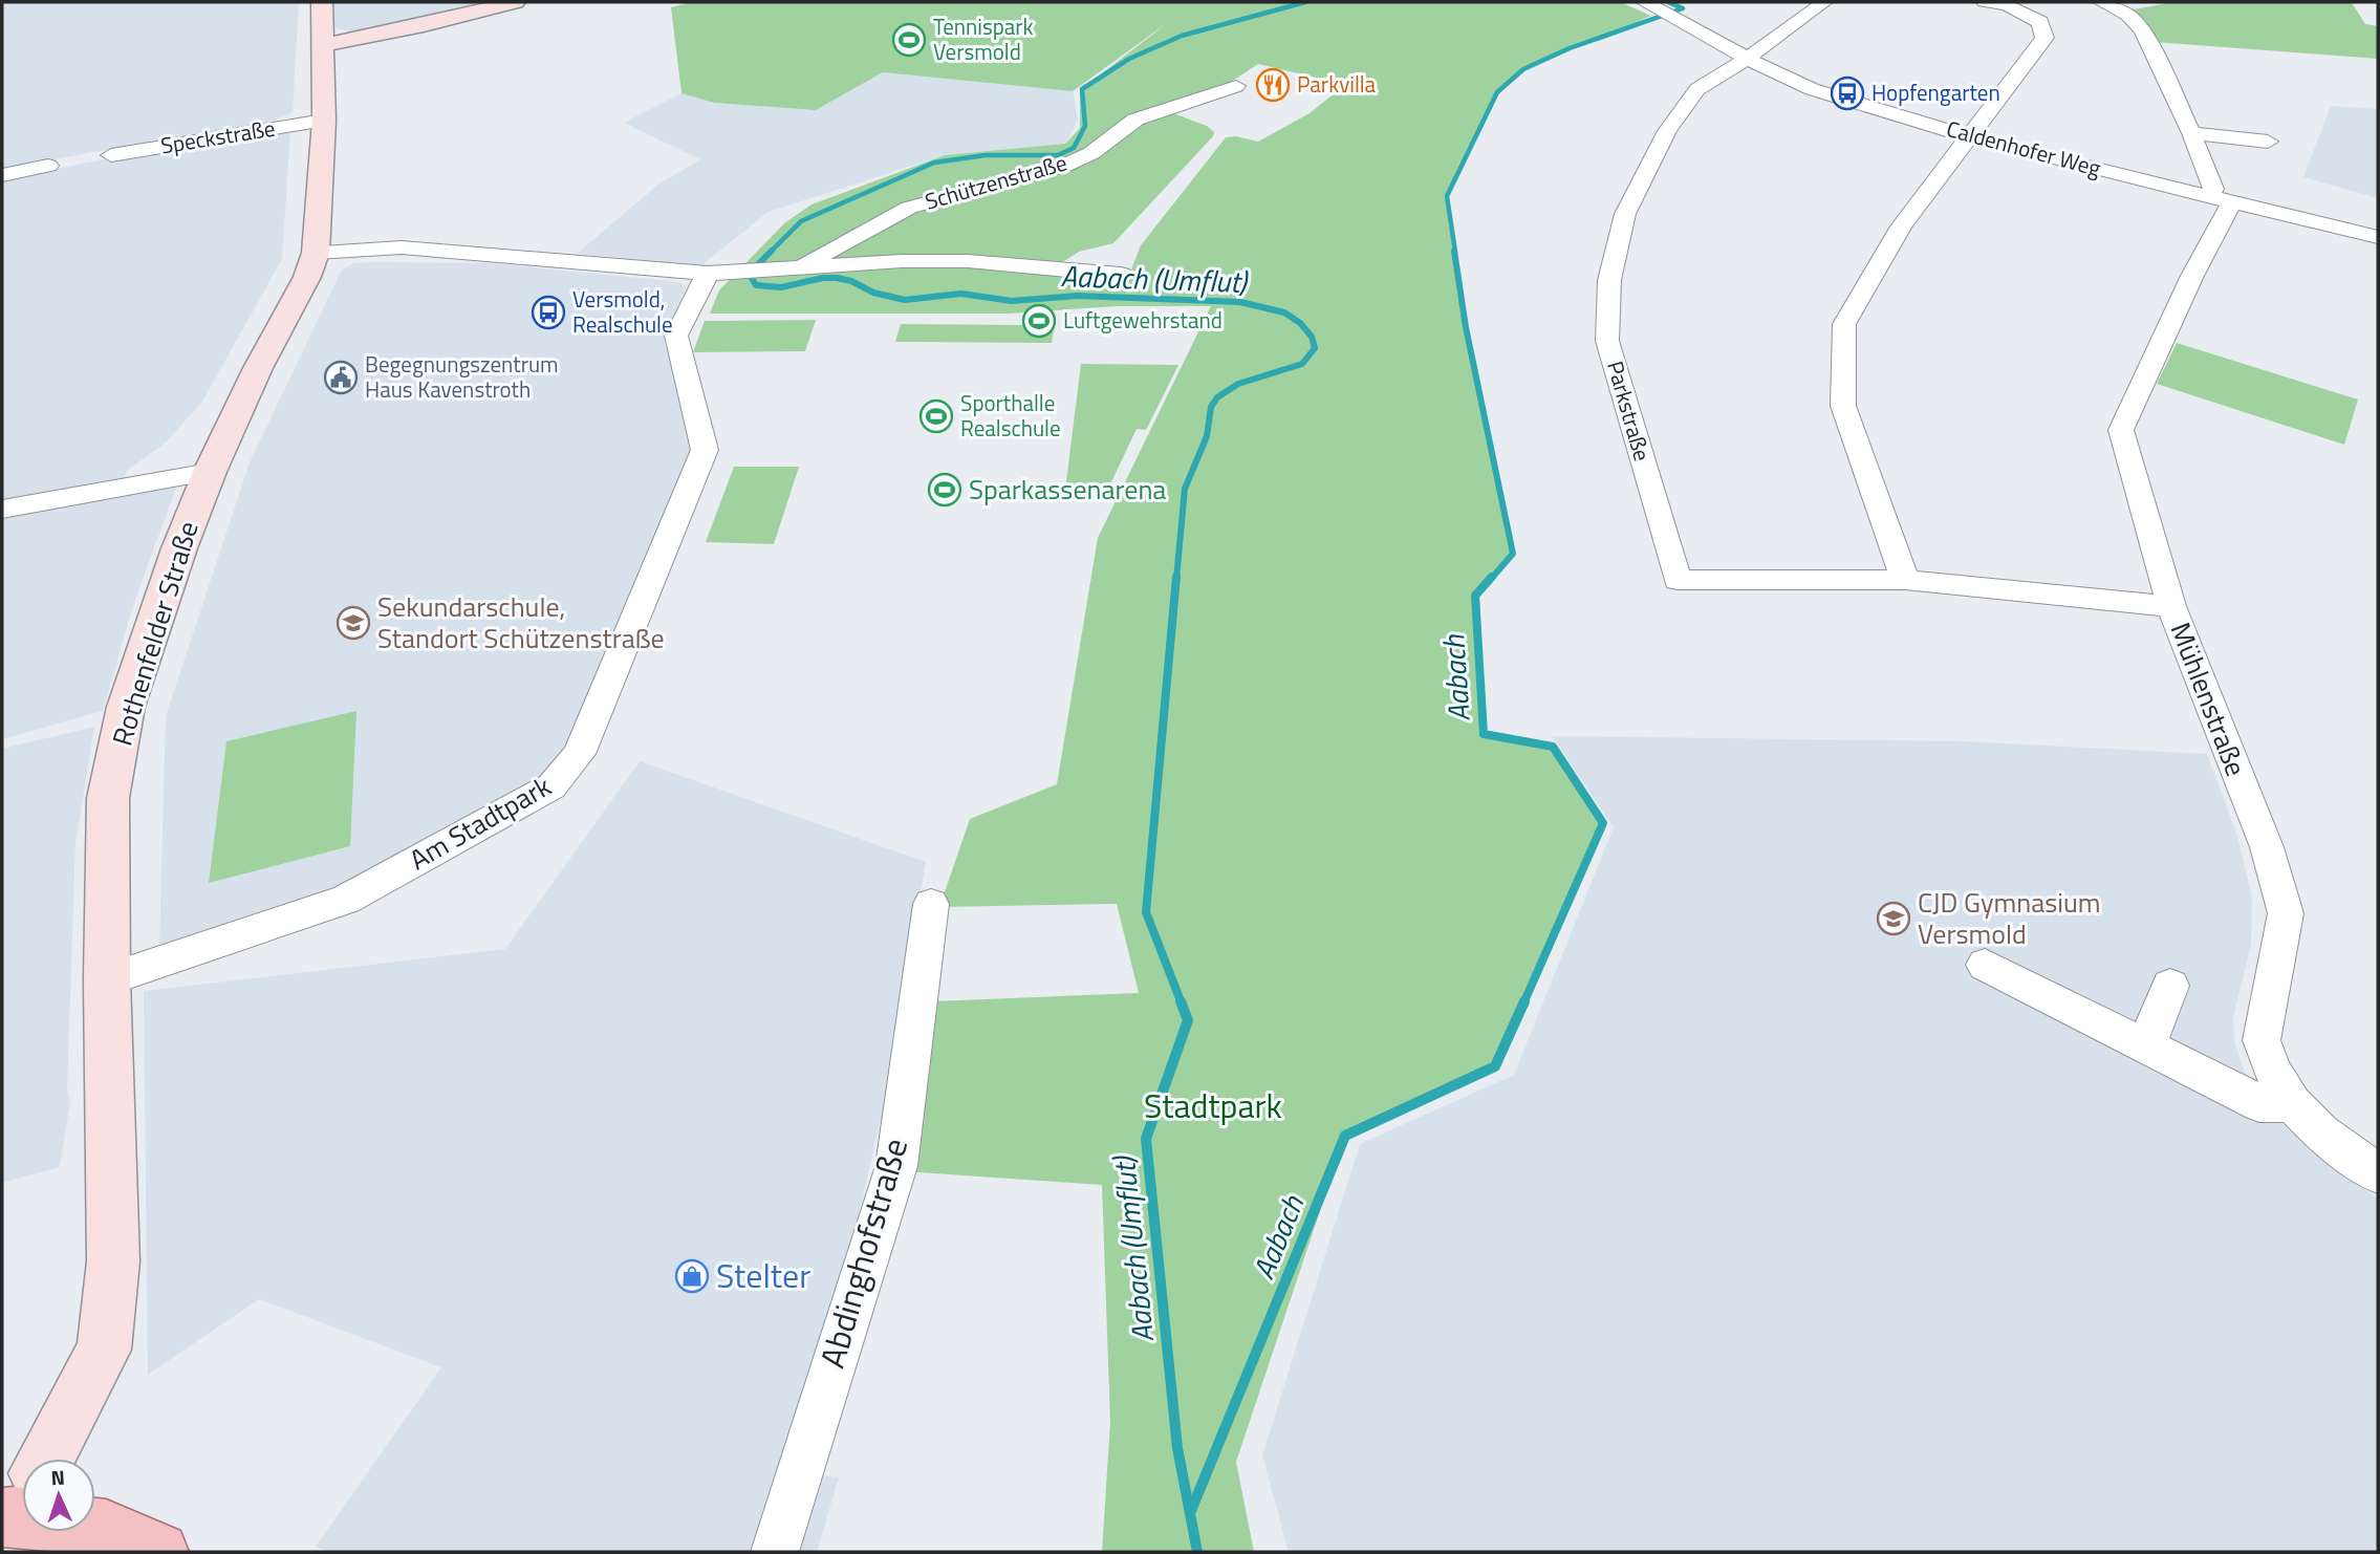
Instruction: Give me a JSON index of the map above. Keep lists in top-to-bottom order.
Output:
{
  "streets": {
    "main road": ["Rothenfelder Straße"],
    "street": [
      "Speckstraße",
      "Caldenhofer Weg",
      "Schützenstraße",
      "Parkstraße",
      "Mühlenstraße",
      "Am Stadtpark",
      "Abdinghofstraße"
    ]
  },
  "crossings": [
    ["Speckstraße", "Rothenfelder Straße"],
    ["Caldenhofer Weg", "Parkstraße"],
    ["Caldenhofer Weg", "Mühlenstraße"],
    ["Schützenstraße", "Rothenfelder Straße"],
    ["Schützenstraße", "Am Stadtpark"],
    ["Rothenfelder Straße", "Am Stadtpark"]
  ],
  "water": ["Aabach (Umflut)", "Aabach"],
  "parks": ["Stadtpark"],
  "places": {
    "sports": [
      "Tennispark Versmold",
      "Luftgewehrstand",
      "Sporthalle Realschule",
      "Sparkassenarena"
    ],
    "restaurant": ["Parkvilla"],
    "bus stop": ["Hopfengarten", "Versmold, Realschule"],
    "public building": ["Begegnungszentrum Haus Kavenstroth"],
    "school or university": ["Sekundarschule, Standort Schützenstraße", "CJD Gymnasium Versmold"],
    "shop": ["Stelter"]
  },
  "north": "top"
}
